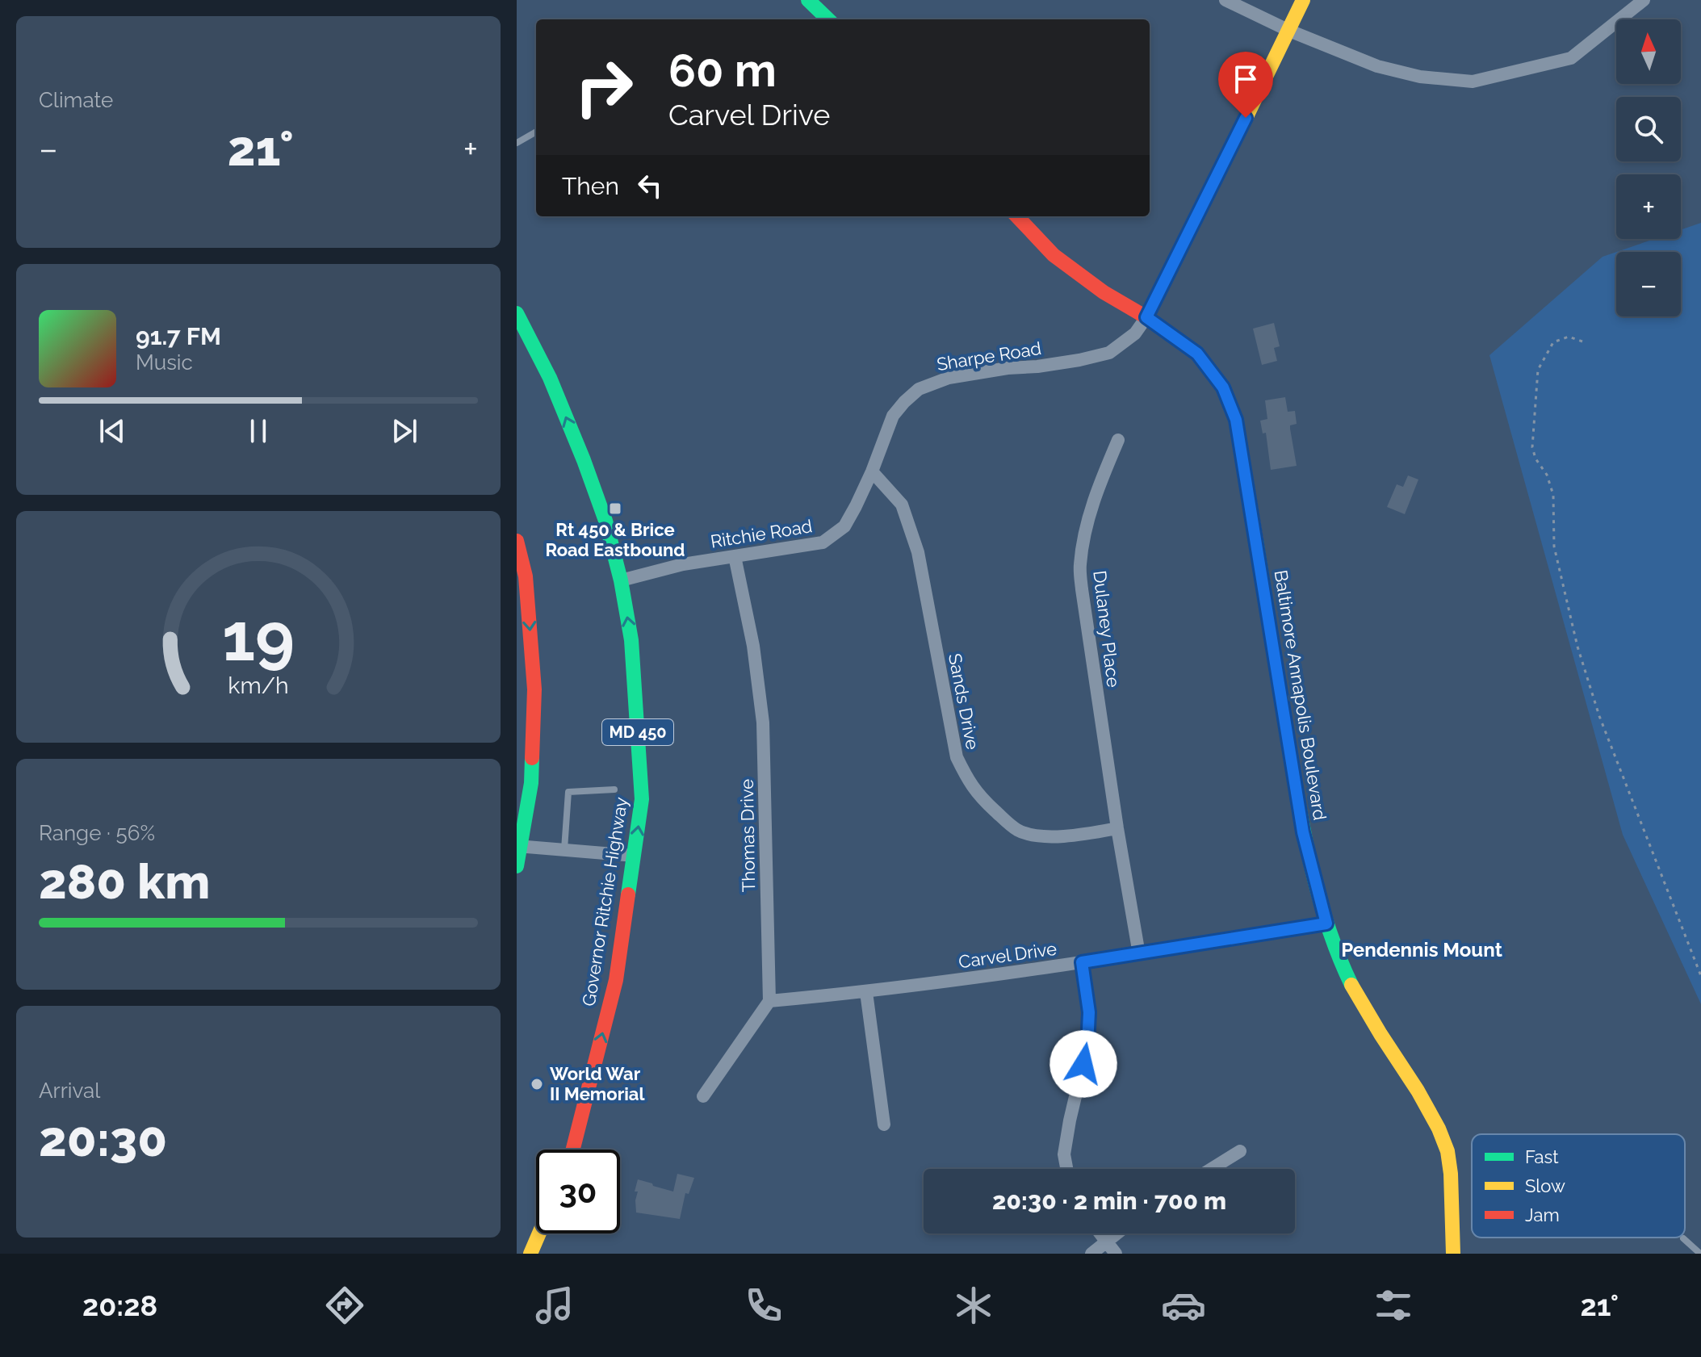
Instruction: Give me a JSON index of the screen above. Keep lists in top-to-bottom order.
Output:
{
  "streets": {
    "main road": ["Baltimore Annapolis Boulevard", "MD 450", "Governor Ritchie Highway"],
    "street": [
      "Sharpe Road",
      "Ritchie Road",
      "Dulaney Place",
      "Sands Drive",
      "Thomas Drive",
      "Carvel Drive"
    ]
  },
  "crossings": [
    ["Sharpe Road", "Ritchie Road"],
    ["Sharpe Road", "Baltimore Annapolis Boulevard"],
    ["Sharpe Road", "Sands Drive"],
    ["Ritchie Road", "Sands Drive"],
    ["Ritchie Road", "Thomas Drive"],
    ["Ritchie Road", "Governor Ritchie Highway"],
    ["Dulaney Place", "Sands Drive"],
    ["Dulaney Place", "Carvel Drive"],
    ["Baltimore Annapolis Boulevard", "Carvel Drive"],
    ["Thomas Drive", "Carvel Drive"]
  ],
  "districts": ["Pendennis Mount"],
  "places": {
    "transit": ["Rt 450 & Brice Road Eastbound"],
    "other": ["World War II Memorial"]
  },
  "legend": ["Fast", "Slow", "Jam"],
  "north": "top",
  "page": {
    "tile": [
      "Climate",
      ["Range · 56%", "280 km"],
      ["Arrival", "20:30"]
    ],
    "map_buttons": ["+", "−"],
    "turn": ["60 m", "Carvel Drive"],
    "heat": ["−", "21°", "+"],
    "then": "Then",
    "song": ["91.7 FM", "Music"],
    "limit": "30",
    "trip": "20:30 · 2 min · 700 m",
    "tabs": ["20:28", "21°"],
    "gauge": ["19", "km/h"]
  }
}
